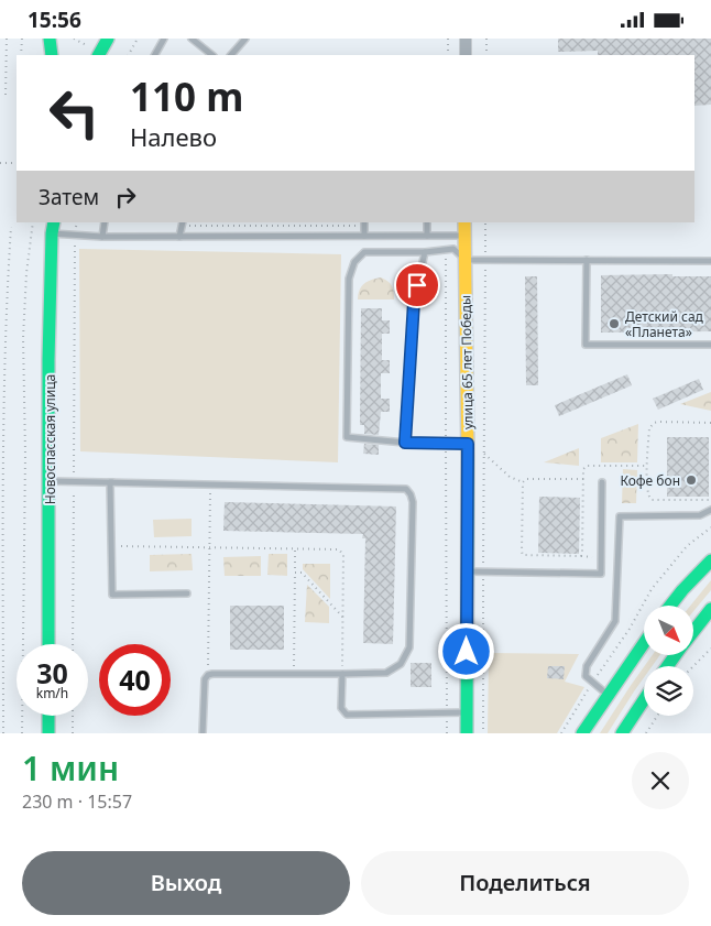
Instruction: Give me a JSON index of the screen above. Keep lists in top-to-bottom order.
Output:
{
  "streets": {
    "street": ["улица 65 лет Победы", "Новоспасская улица"]
  },
  "places": ["Детский сад «Планета»", "Кофе бон"],
  "north": "bottom right",
  "page": {
    "status": "15:56",
    "turn": ["110 m", "Налево"],
    "then": "Затем",
    "speed": "30 km/h",
    "limit": "40",
    "heading": ["1 мин", "230 m · 15:57"],
    "buttons": ["Выход", "Поделиться"]
  }
}
